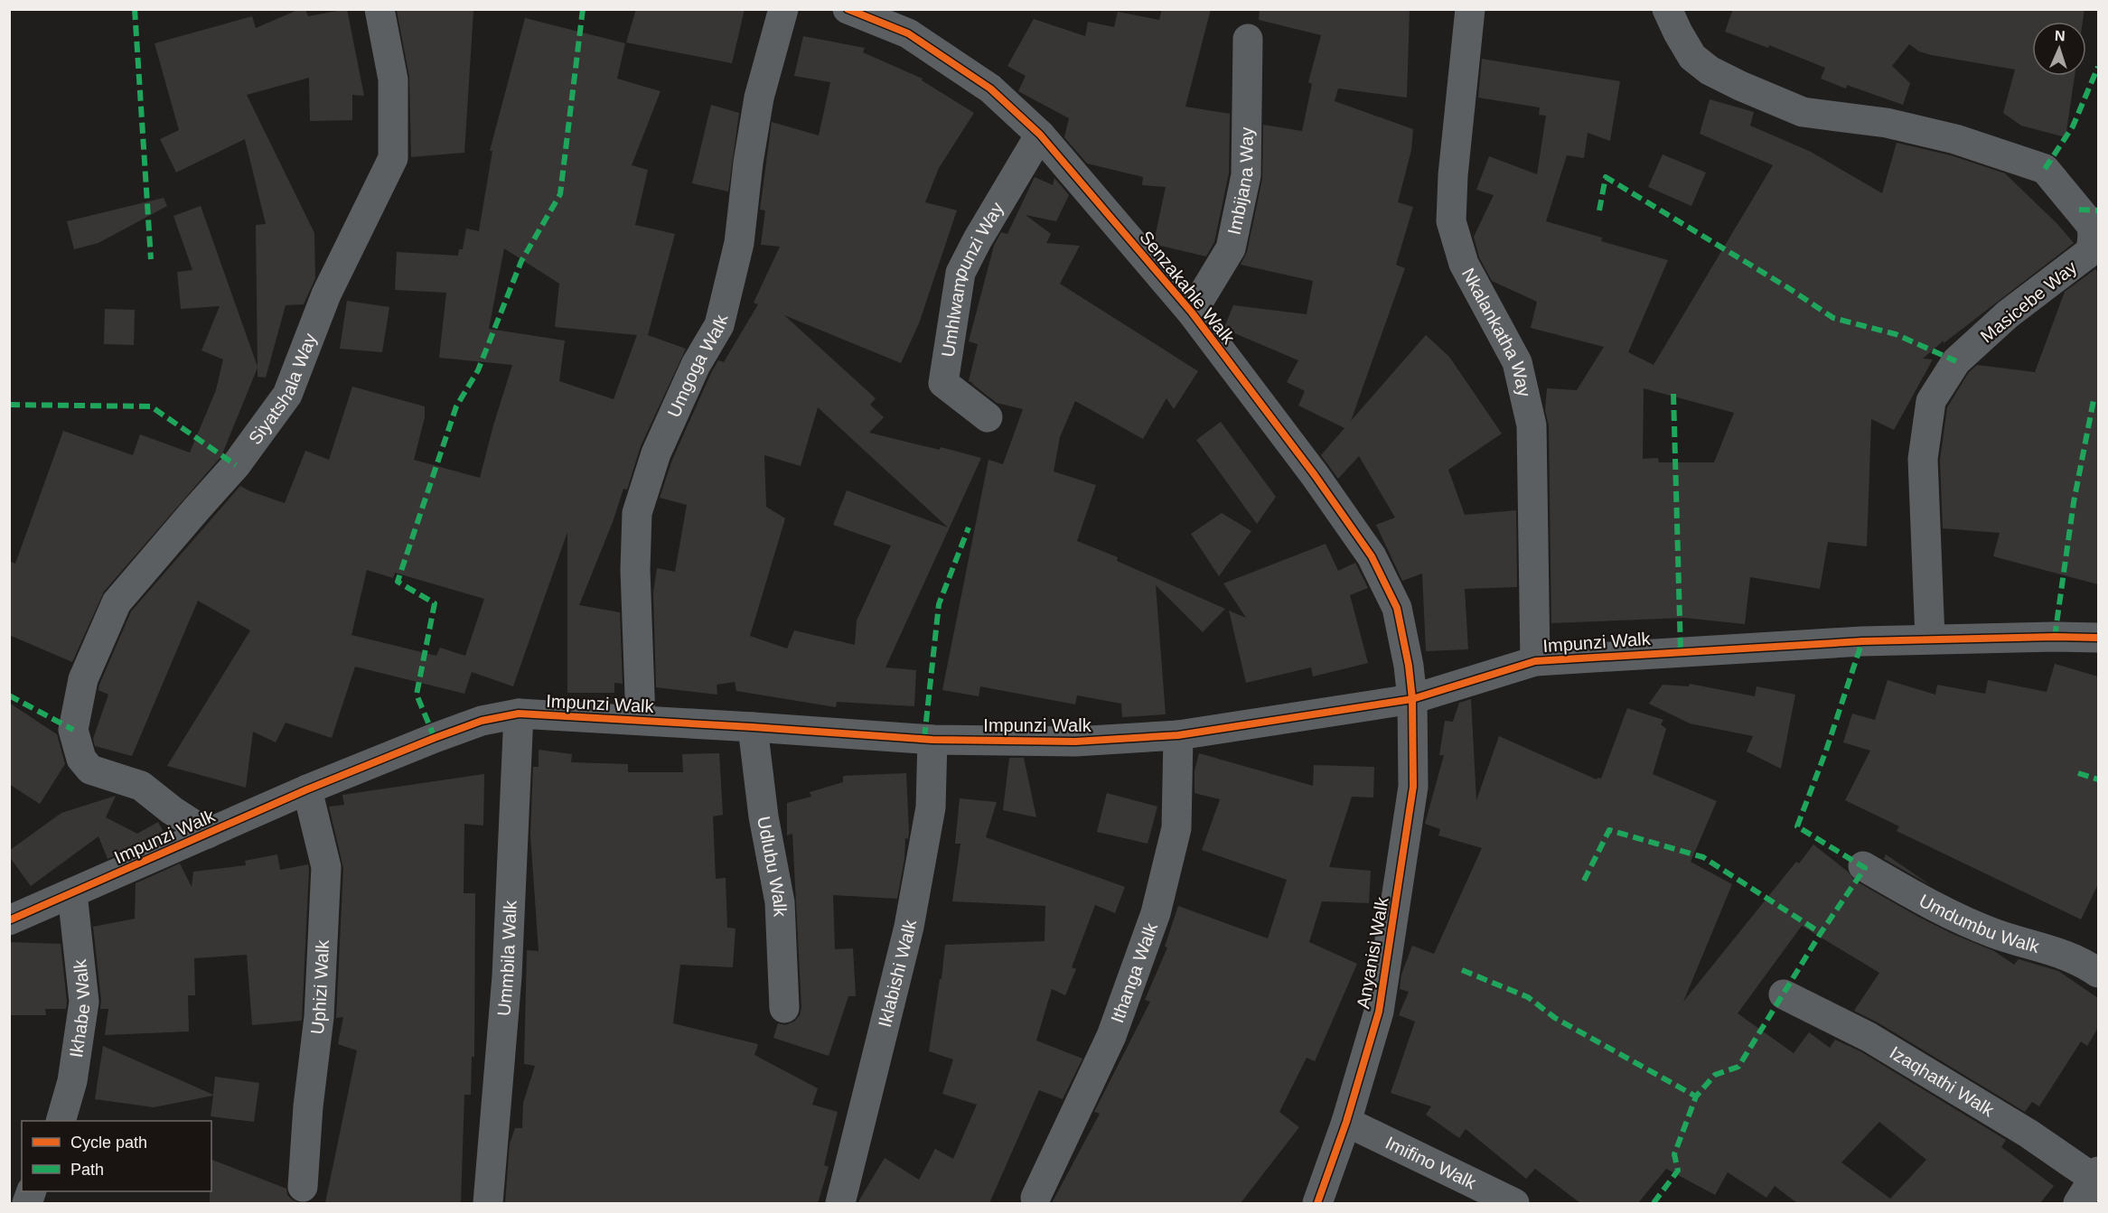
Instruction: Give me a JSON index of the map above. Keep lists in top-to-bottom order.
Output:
{
  "streets": {
    "street": [
      "Imbijana Way",
      "Umhlwampunzi Way",
      "Senzakahle Walk",
      "Masicebe Way",
      "Nkalankatha Way",
      "Umgoga Walk",
      "Siyatshala Way",
      "Impunzi Walk",
      "Udlubu Walk",
      "Umdumbu Walk",
      "Anyanisi Walk",
      "Ummbila Walk",
      "Iklabishi Walk",
      "Ithanga Walk",
      "Uphizi Walk",
      "Ikhabe Walk",
      "Izaqhathi Walk",
      "Imifino Walk"
    ]
  },
  "crossings": [
    ["Imbijana Way", "Senzakahle Walk"],
    ["Umhlwampunzi Way", "Senzakahle Walk"],
    ["Senzakahle Walk", "Impunzi Walk"],
    ["Senzakahle Walk", "Anyanisi Walk"],
    ["Masicebe Way", "Impunzi Walk"],
    ["Nkalankatha Way", "Impunzi Walk"],
    ["Umgoga Walk", "Impunzi Walk"],
    ["Siyatshala Way", "Impunzi Walk"],
    ["Impunzi Walk", "Udlubu Walk"],
    ["Impunzi Walk", "Anyanisi Walk"],
    ["Impunzi Walk", "Ummbila Walk"],
    ["Impunzi Walk", "Iklabishi Walk"],
    ["Impunzi Walk", "Ithanga Walk"],
    ["Impunzi Walk", "Uphizi Walk"],
    ["Impunzi Walk", "Ikhabe Walk"],
    ["Anyanisi Walk", "Imifino Walk"]
  ],
  "legend": ["Cycle path", "Path"],
  "north": "top"
}
